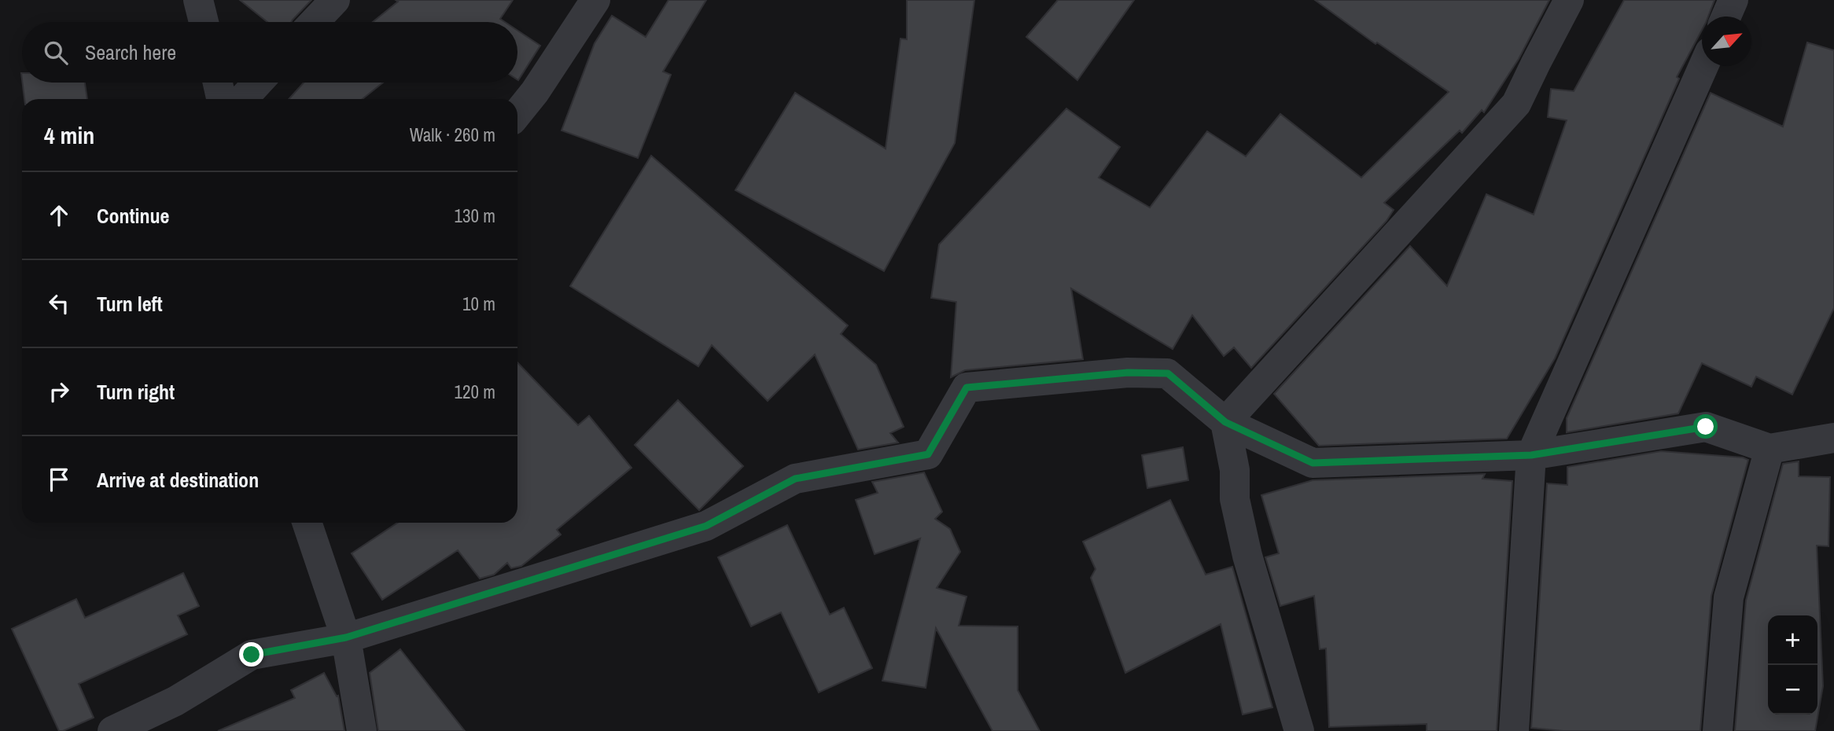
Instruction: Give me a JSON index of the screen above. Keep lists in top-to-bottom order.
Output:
{
  "north": "top right",
  "page": {
    "search": "Search here",
    "heading": ["4 min", "Walk · 260 m"],
    "list": [
      ["Continue", "130 m"],
      ["Turn left", "10 m"],
      ["Turn right", "120 m"],
      "Arrive at destination"
    ],
    "map_buttons": ["+", "−"]
  }
}
